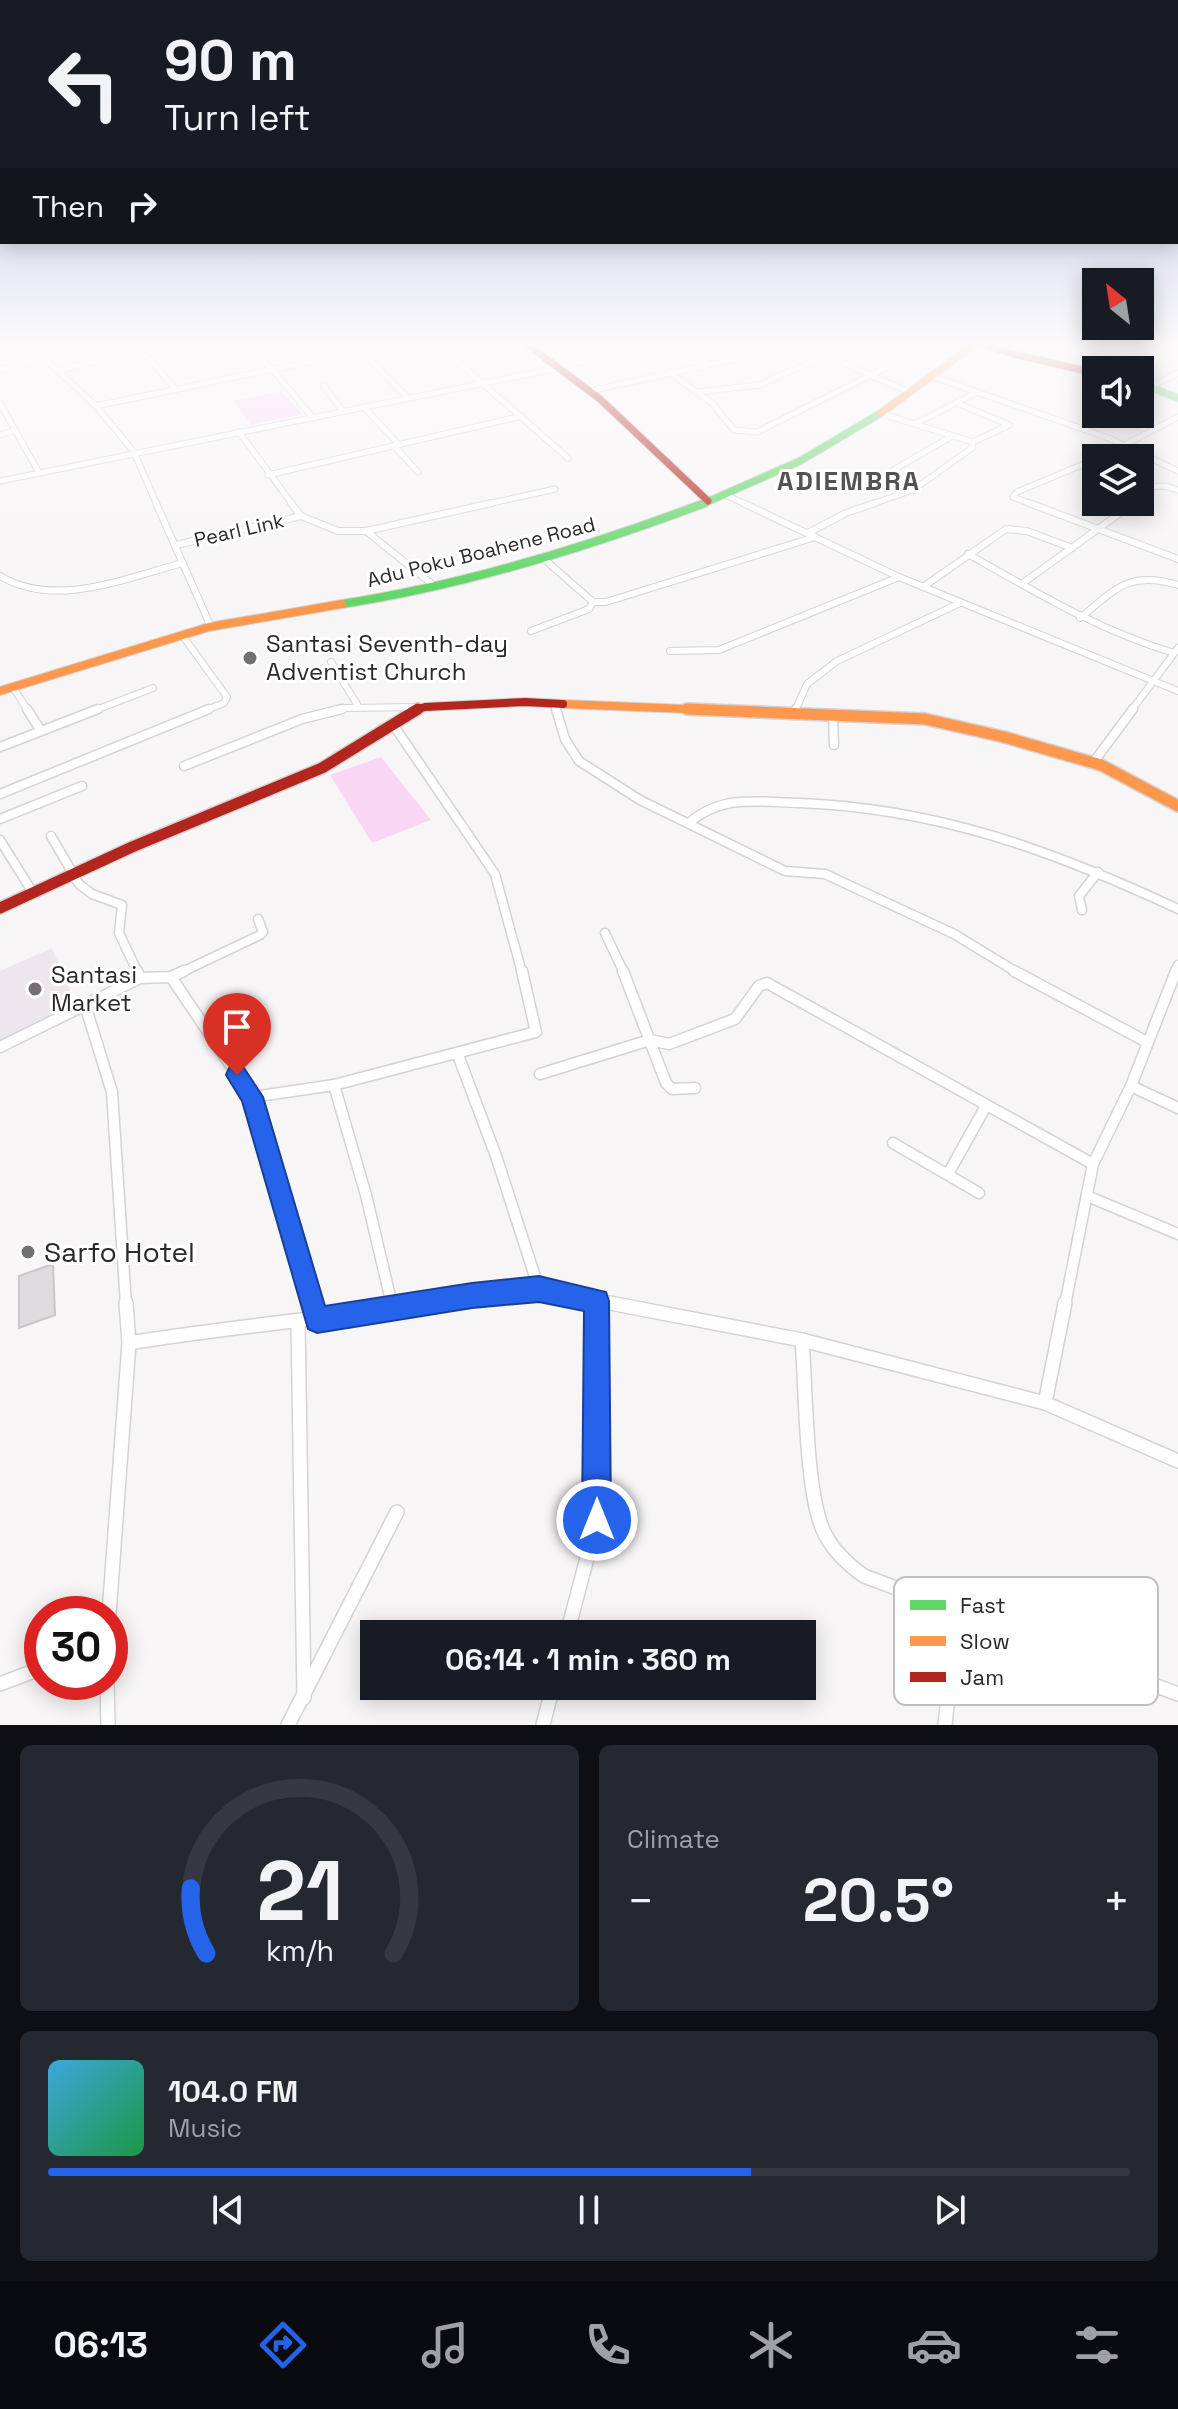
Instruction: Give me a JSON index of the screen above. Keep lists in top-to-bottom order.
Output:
{
  "streets": {
    "street": ["Pearl Link", "Adu Poku Boahene Road"]
  },
  "districts": ["ADIEMBRA"],
  "places": ["Santasi Seventh-day Adventist Church", "Santasi Market", "Sarfo Hotel"],
  "legend": ["Fast", "Slow", "Jam"],
  "north": "top left",
  "page": {
    "turn": ["90 m", "Turn left"],
    "then": "Then",
    "limit": "30",
    "trip": "06:14 · 1 min · 360 m",
    "tile": "Climate",
    "heat": ["−", "20.5°", "+"],
    "song": ["104.0 FM", "Music"],
    "tabs": "06:13",
    "gauge": ["21", "km/h"]
  }
}
